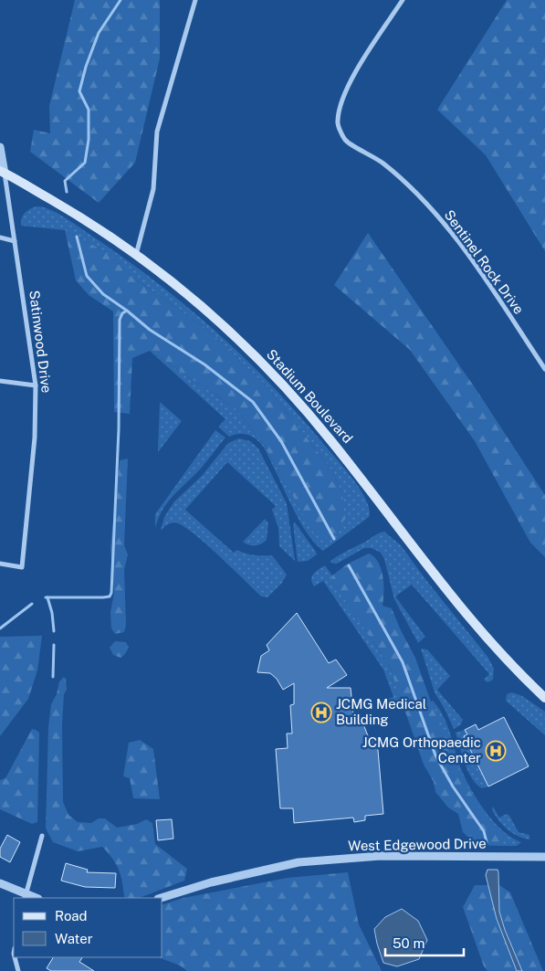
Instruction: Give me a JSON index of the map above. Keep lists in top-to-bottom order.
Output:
{
  "streets": {
    "main road": ["Stadium Boulevard"],
    "street": ["Sentinel Rock Drive", "Satinwood Drive", "West Edgewood Drive"]
  },
  "crossings": [
    ["Satinwood Drive", "Stadium Boulevard"]
  ],
  "places": {
    "hospital": ["JCMG Medical Building", "JCMG Orthopaedic Center"]
  },
  "legend": ["Road", "Water"],
  "scale_bar": "50 m"
}
